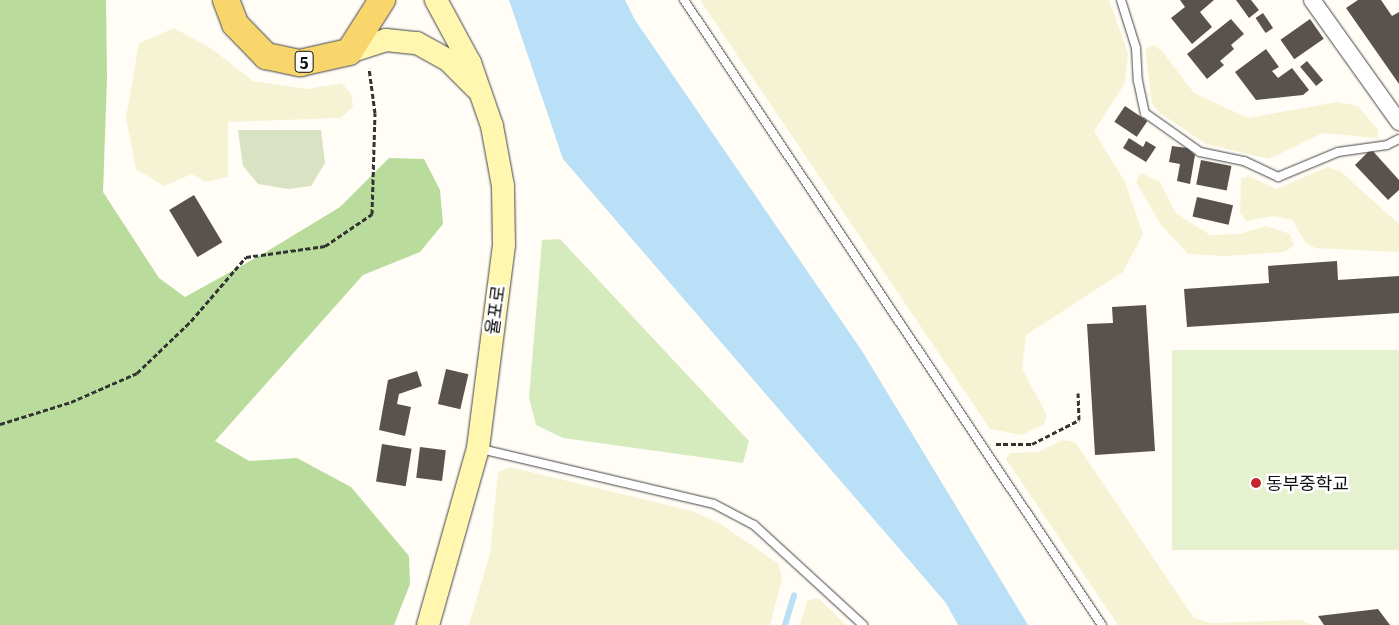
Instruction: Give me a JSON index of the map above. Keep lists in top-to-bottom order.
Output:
{
  "streets": {
    "main road": ["5"],
    "street": ["율포로"]
  },
  "places": ["동부중학교"]
}
